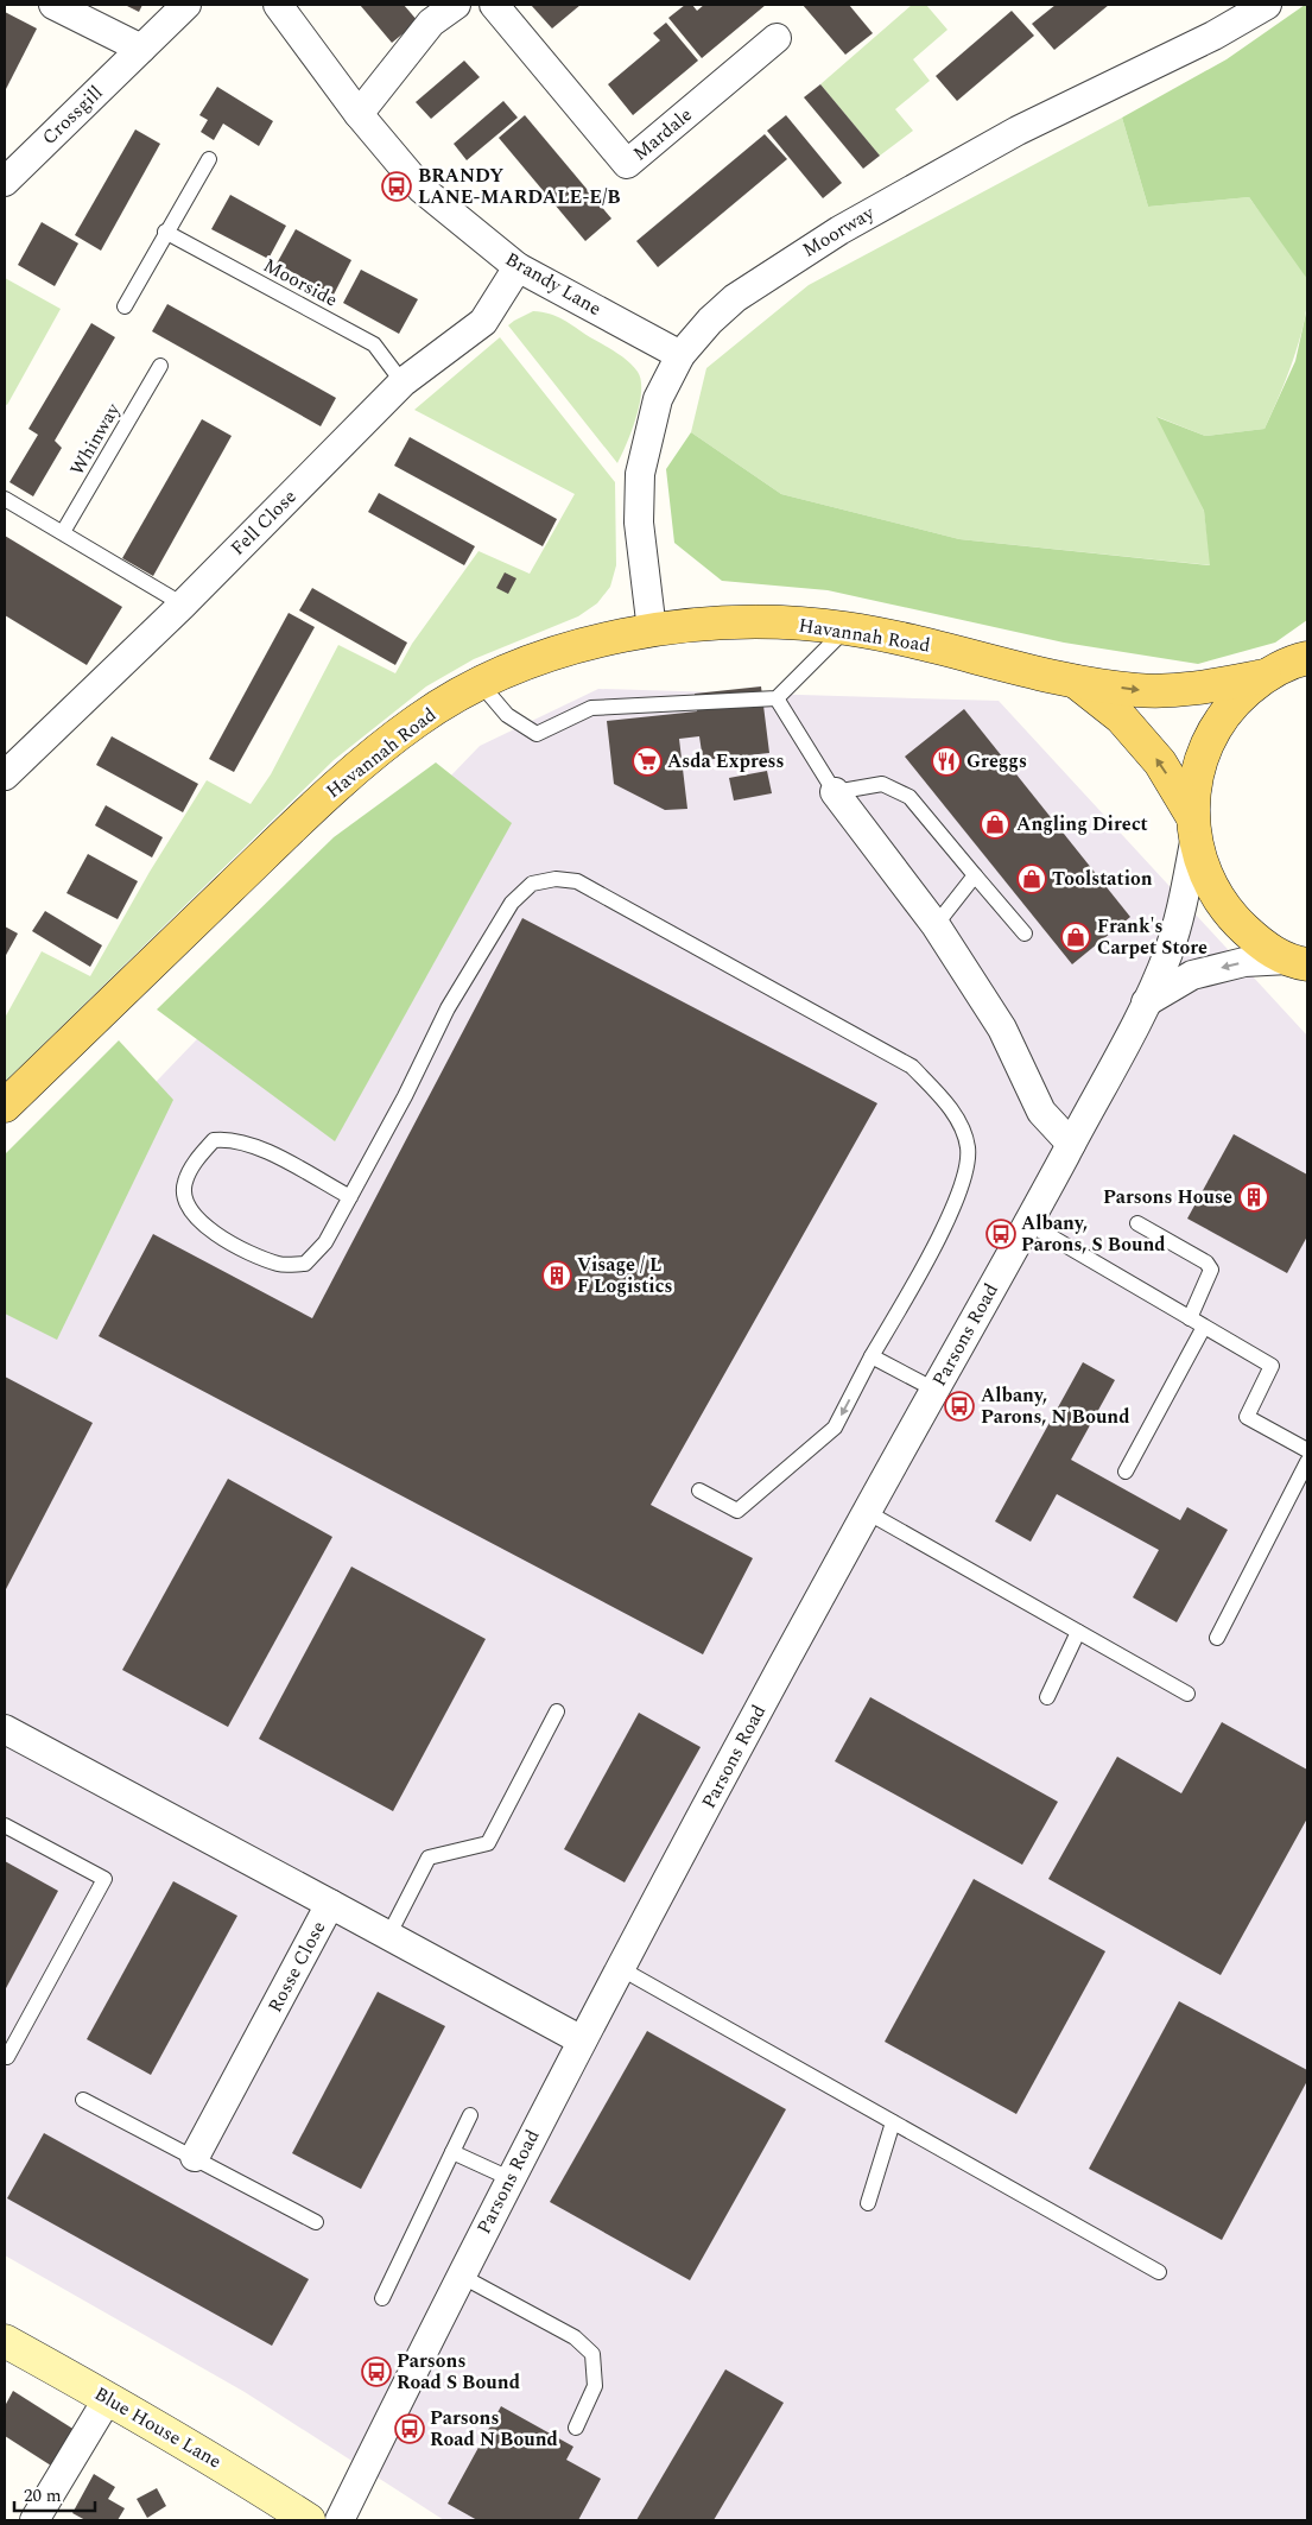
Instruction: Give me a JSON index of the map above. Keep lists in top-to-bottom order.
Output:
{
  "streets": {
    "main road": ["Havannah Road"],
    "street": [
      "Crossgill",
      "Mardale",
      "Moorway",
      "Brandy Lane",
      "Fell Close",
      "Parsons Road",
      "Rosse Close",
      "Blue House Lane"
    ],
    "lane": ["Moorside", "Whinway"]
  },
  "crossings": [
    ["Moorway", "Brandy Lane"],
    ["Moorway", "Havannah Road"],
    ["Moorside", "Fell Close"],
    ["Brandy Lane", "Fell Close"],
    ["Havannah Road", "Parsons Road"],
    ["Parsons Road", "Rosse Close"]
  ],
  "places": {
    "bus stop": [
      "BRANDY LANE-MARDALE-E/B",
      "Albany, Parons, S Bound",
      "Albany, Parons, N Bound",
      "Parsons Road S Bound",
      "Parsons Road N Bound"
    ],
    "supermarket": ["Asda Express"],
    "restaurant": ["Greggs"],
    "shop": ["Angling Direct", "Toolstation", "Frank's Carpet Store"],
    "building": ["Parsons House", "Visage / L F Logistics"]
  },
  "scale_bar": "20 m"
}
